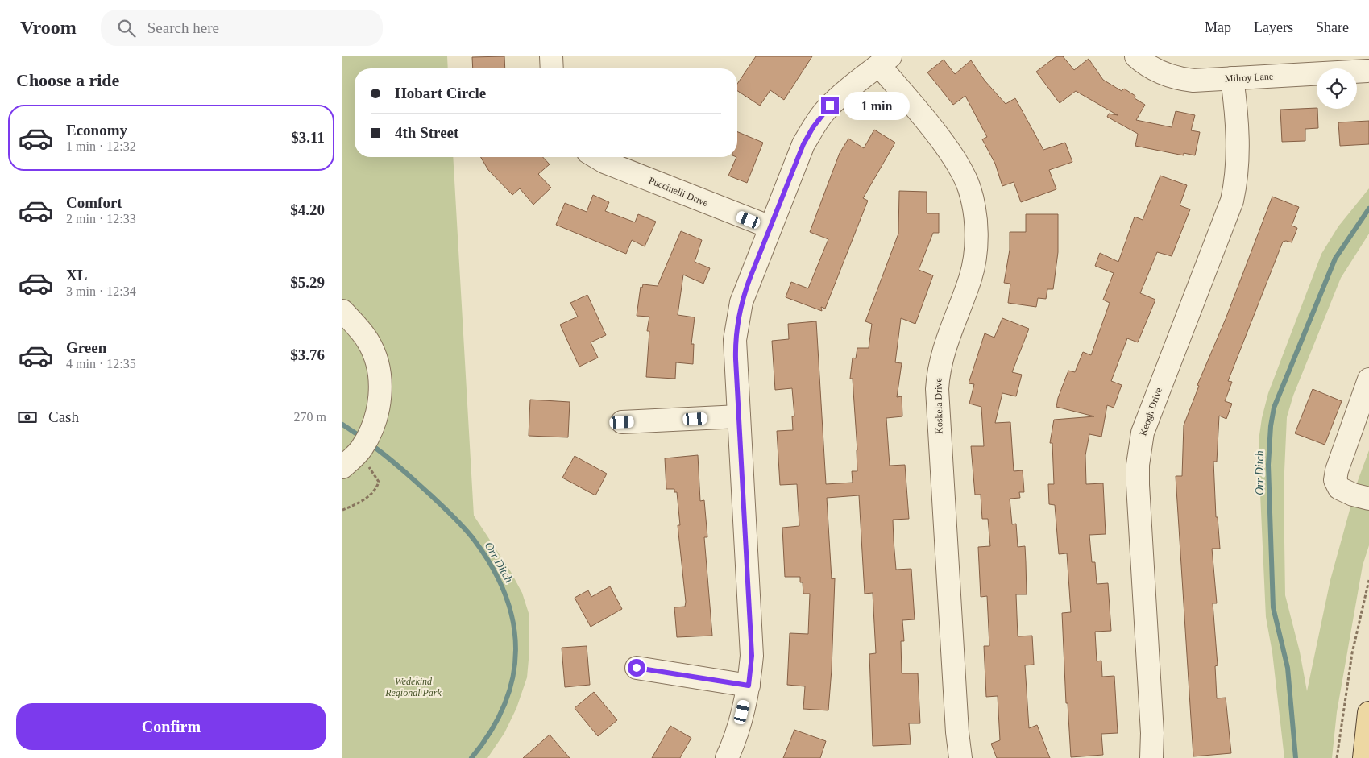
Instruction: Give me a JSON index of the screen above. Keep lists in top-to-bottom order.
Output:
{
  "streets": {
    "street": [
      "Milroy Lane",
      "Puccinelli Drive",
      "Koskela Drive",
      "Keogh Drive"
    ]
  },
  "crossings": [
    ["Milroy Lane", "Keogh Drive"]
  ],
  "water": ["Orr Ditch"],
  "parks": ["Wedekind Regional Park"],
  "page": {
    "header": "Vroom",
    "search": "Search here",
    "nav": ["Map", "Layers", "Share"],
    "heading": "Choose a ride",
    "banner": ["Hobart Circle", "4th Street"],
    "bubble": "1 min",
    "list": [
      {
        "name": "Economy",
        "note": "1 min · 12:32",
        "value": "$3.11"
      },
      {
        "name": "Comfort",
        "note": "2 min · 12:33",
        "value": "$4.20"
      },
      {
        "name": "XL",
        "note": "3 min · 12:34",
        "value": "$5.29"
      },
      {
        "name": "Green",
        "note": "4 min · 12:35",
        "value": "$3.76"
      }
    ],
    "pay": ["Cash", "270 m"],
    "buttons": "Confirm"
  }
}
